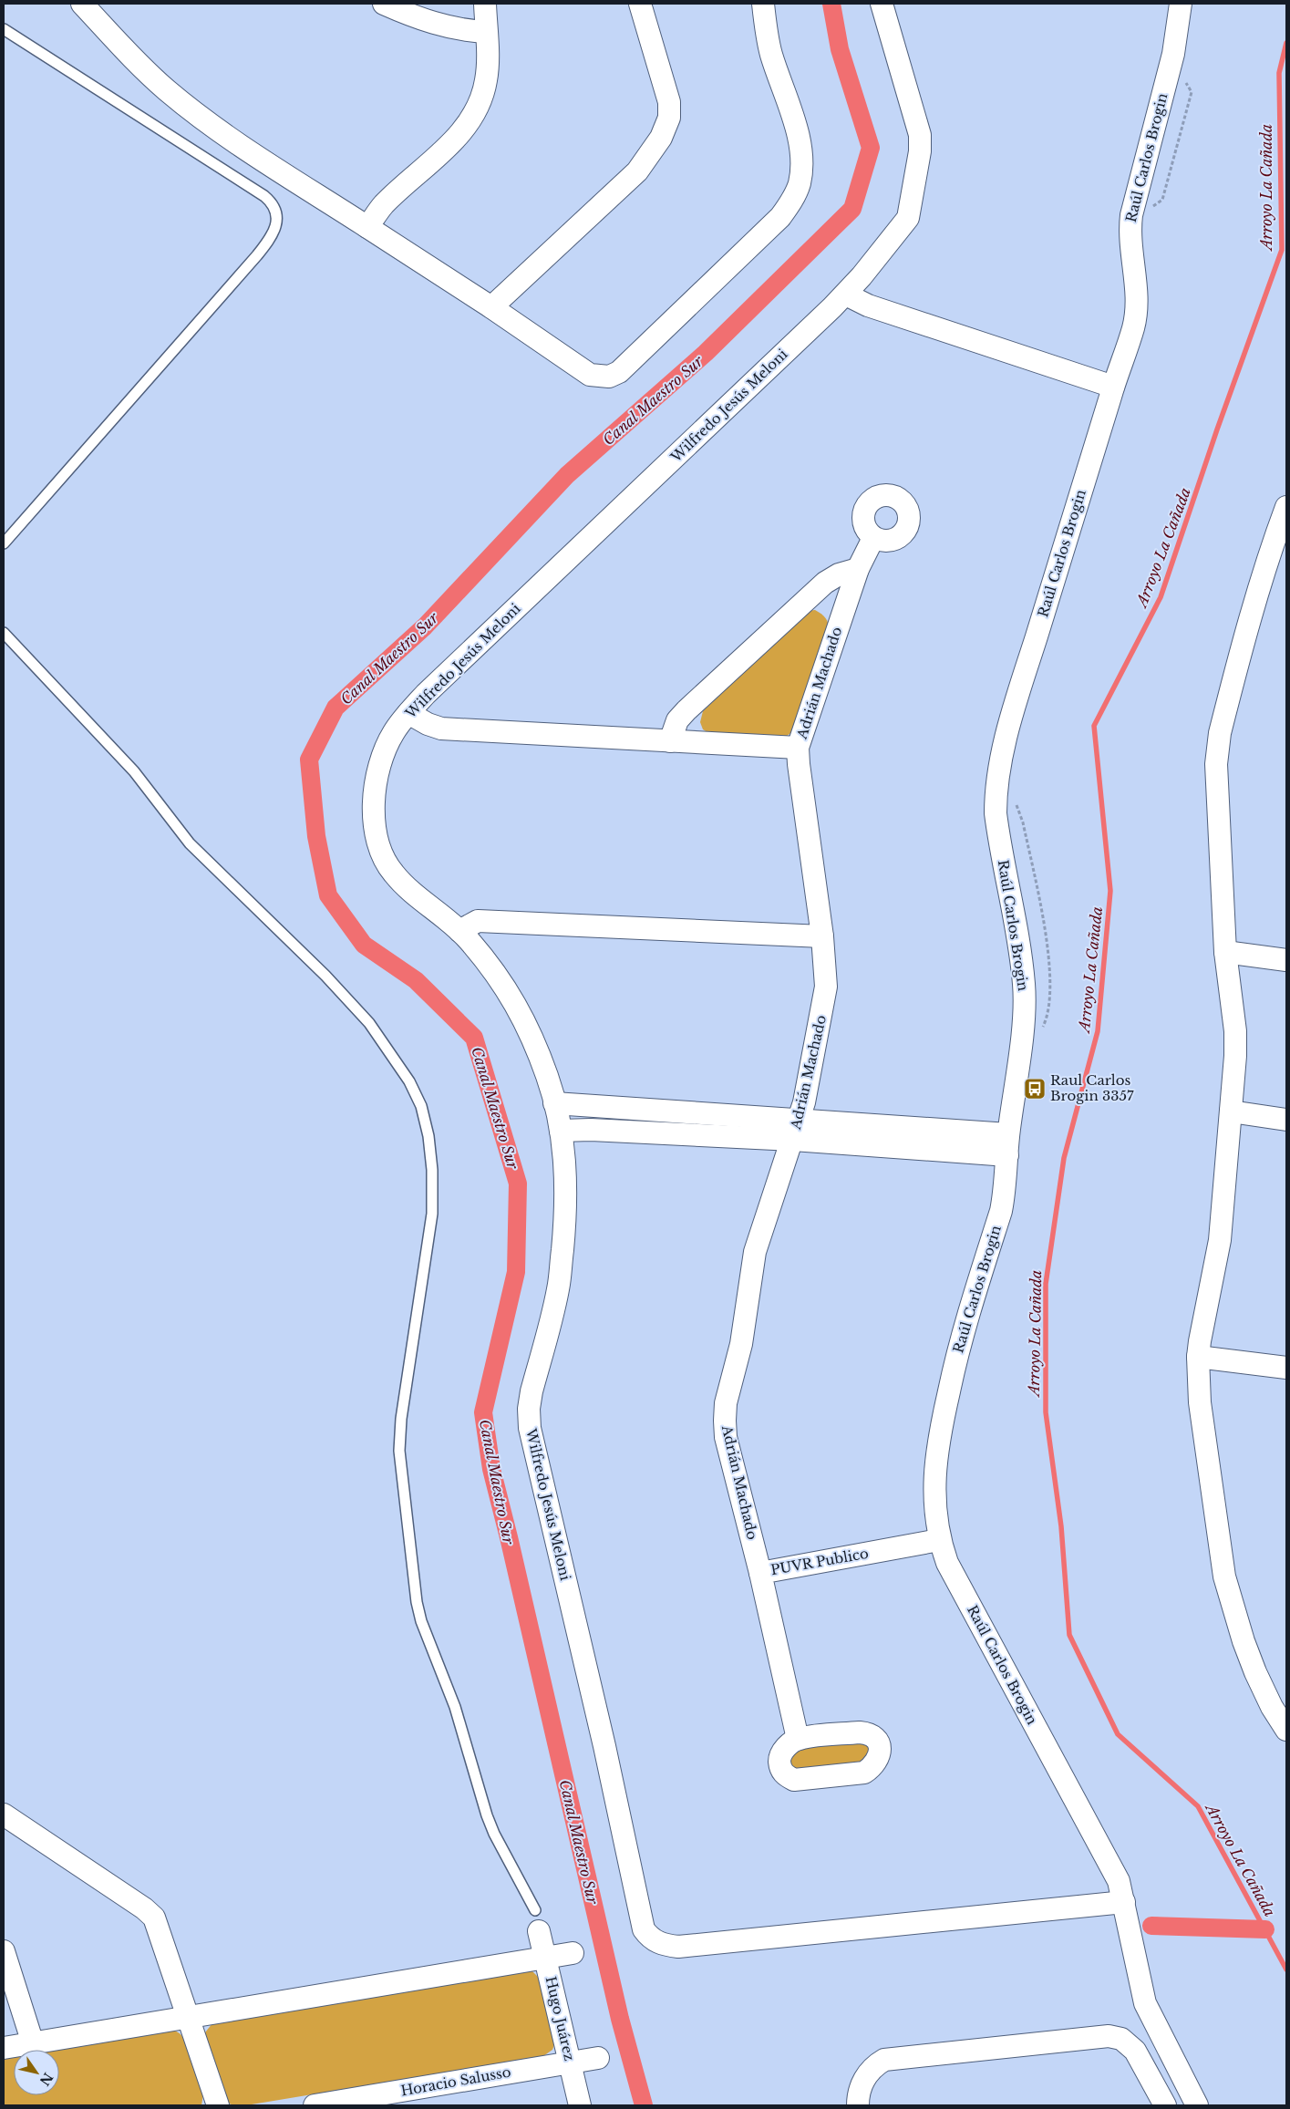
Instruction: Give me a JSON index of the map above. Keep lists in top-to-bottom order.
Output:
{
  "streets": {
    "street": [
      "Raúl Carlos Brogin",
      "Wilfredo Jesús Meloni",
      "Adrián Machado",
      "PUVR Publico",
      "Hugo Juárez",
      "Horacio Salusso"
    ]
  },
  "crossings": [
    ["Raúl Carlos Brogin", "Wilfredo Jesús Meloni"],
    ["Raúl Carlos Brogin", "PUVR Publico"],
    ["Adrián Machado", "PUVR Publico"],
    ["Hugo Juárez", "Horacio Salusso"]
  ],
  "water": ["Arroyo La Cañada", "Canal Maestro Sur"],
  "places": {
    "bus stop": ["Raul Carlos Brogin 3357"]
  },
  "north": "bottom right"
}
